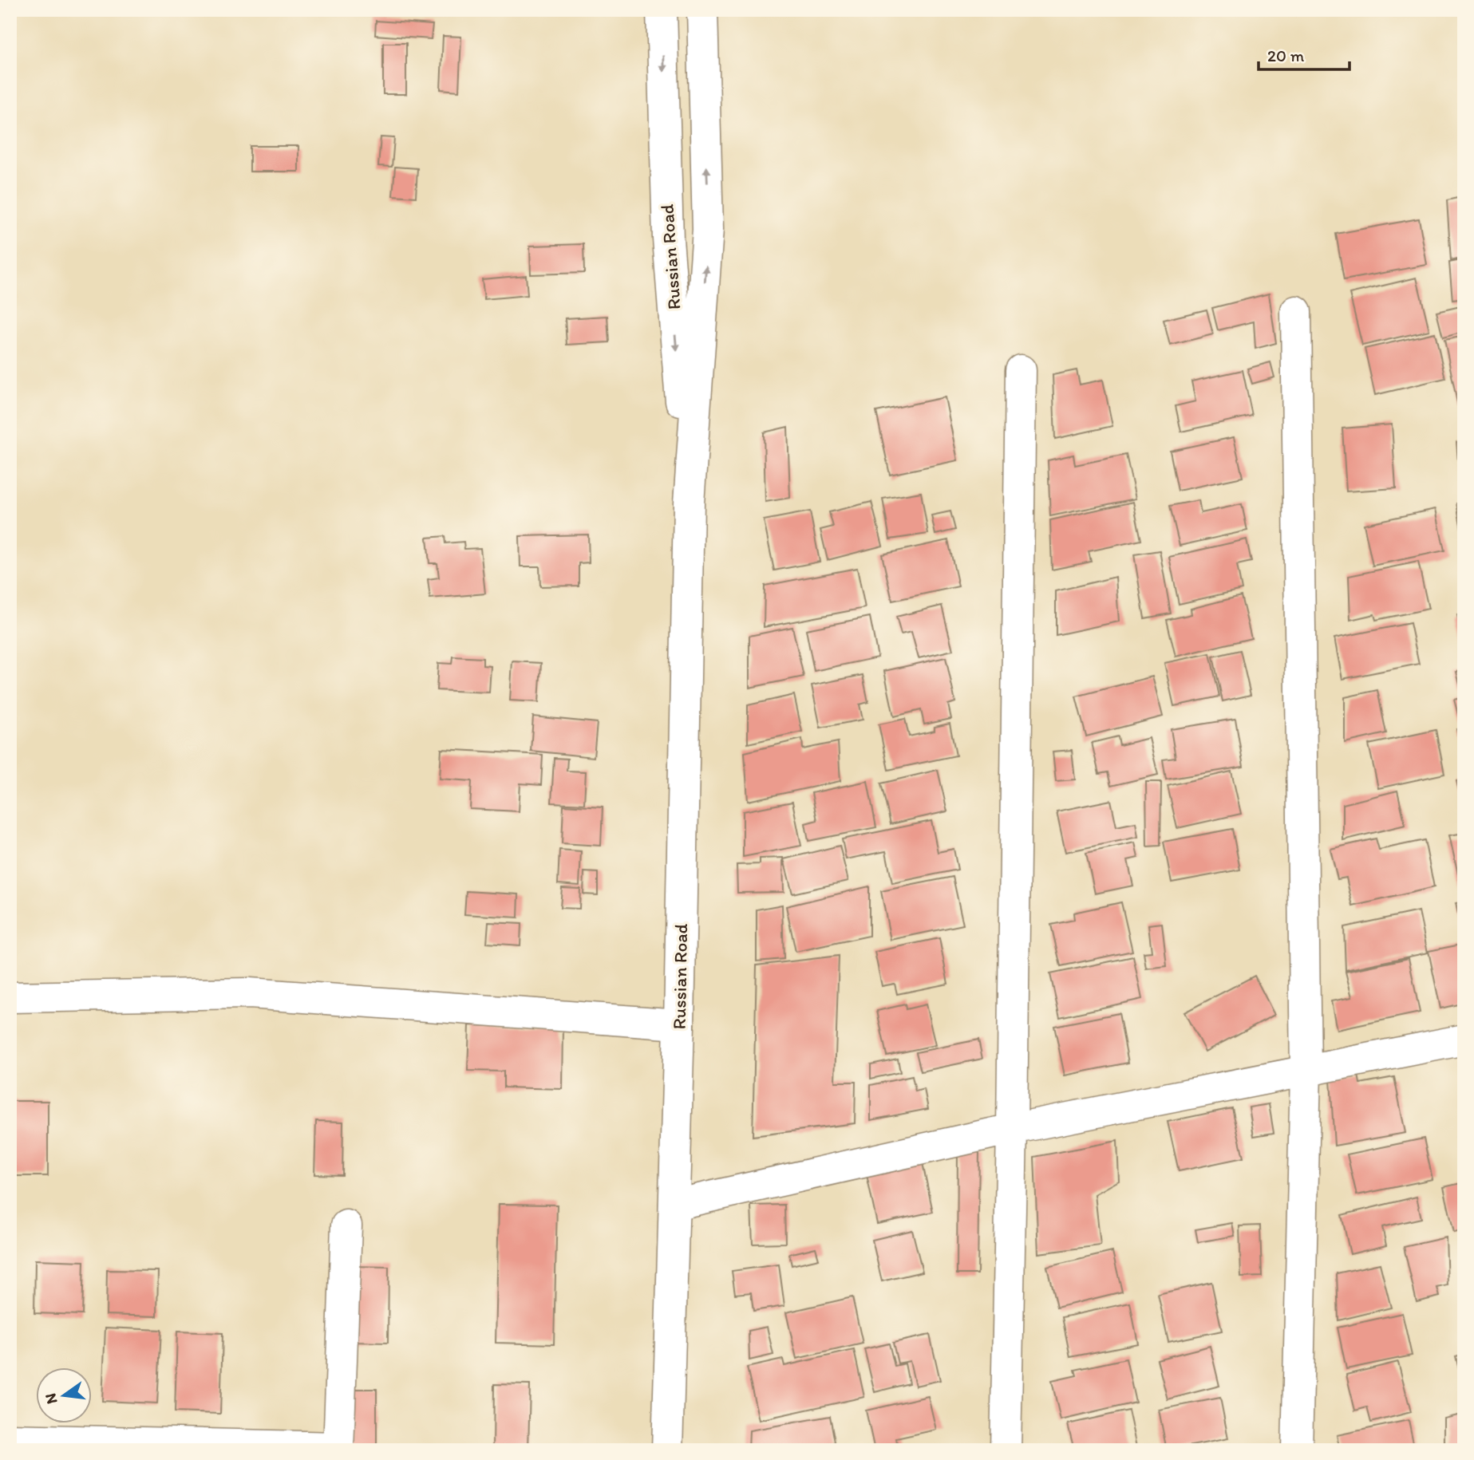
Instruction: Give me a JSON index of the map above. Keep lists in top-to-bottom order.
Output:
{
  "streets": {
    "street": ["Russian Road"]
  },
  "scale_bar": "20 m",
  "north": "left"
}
